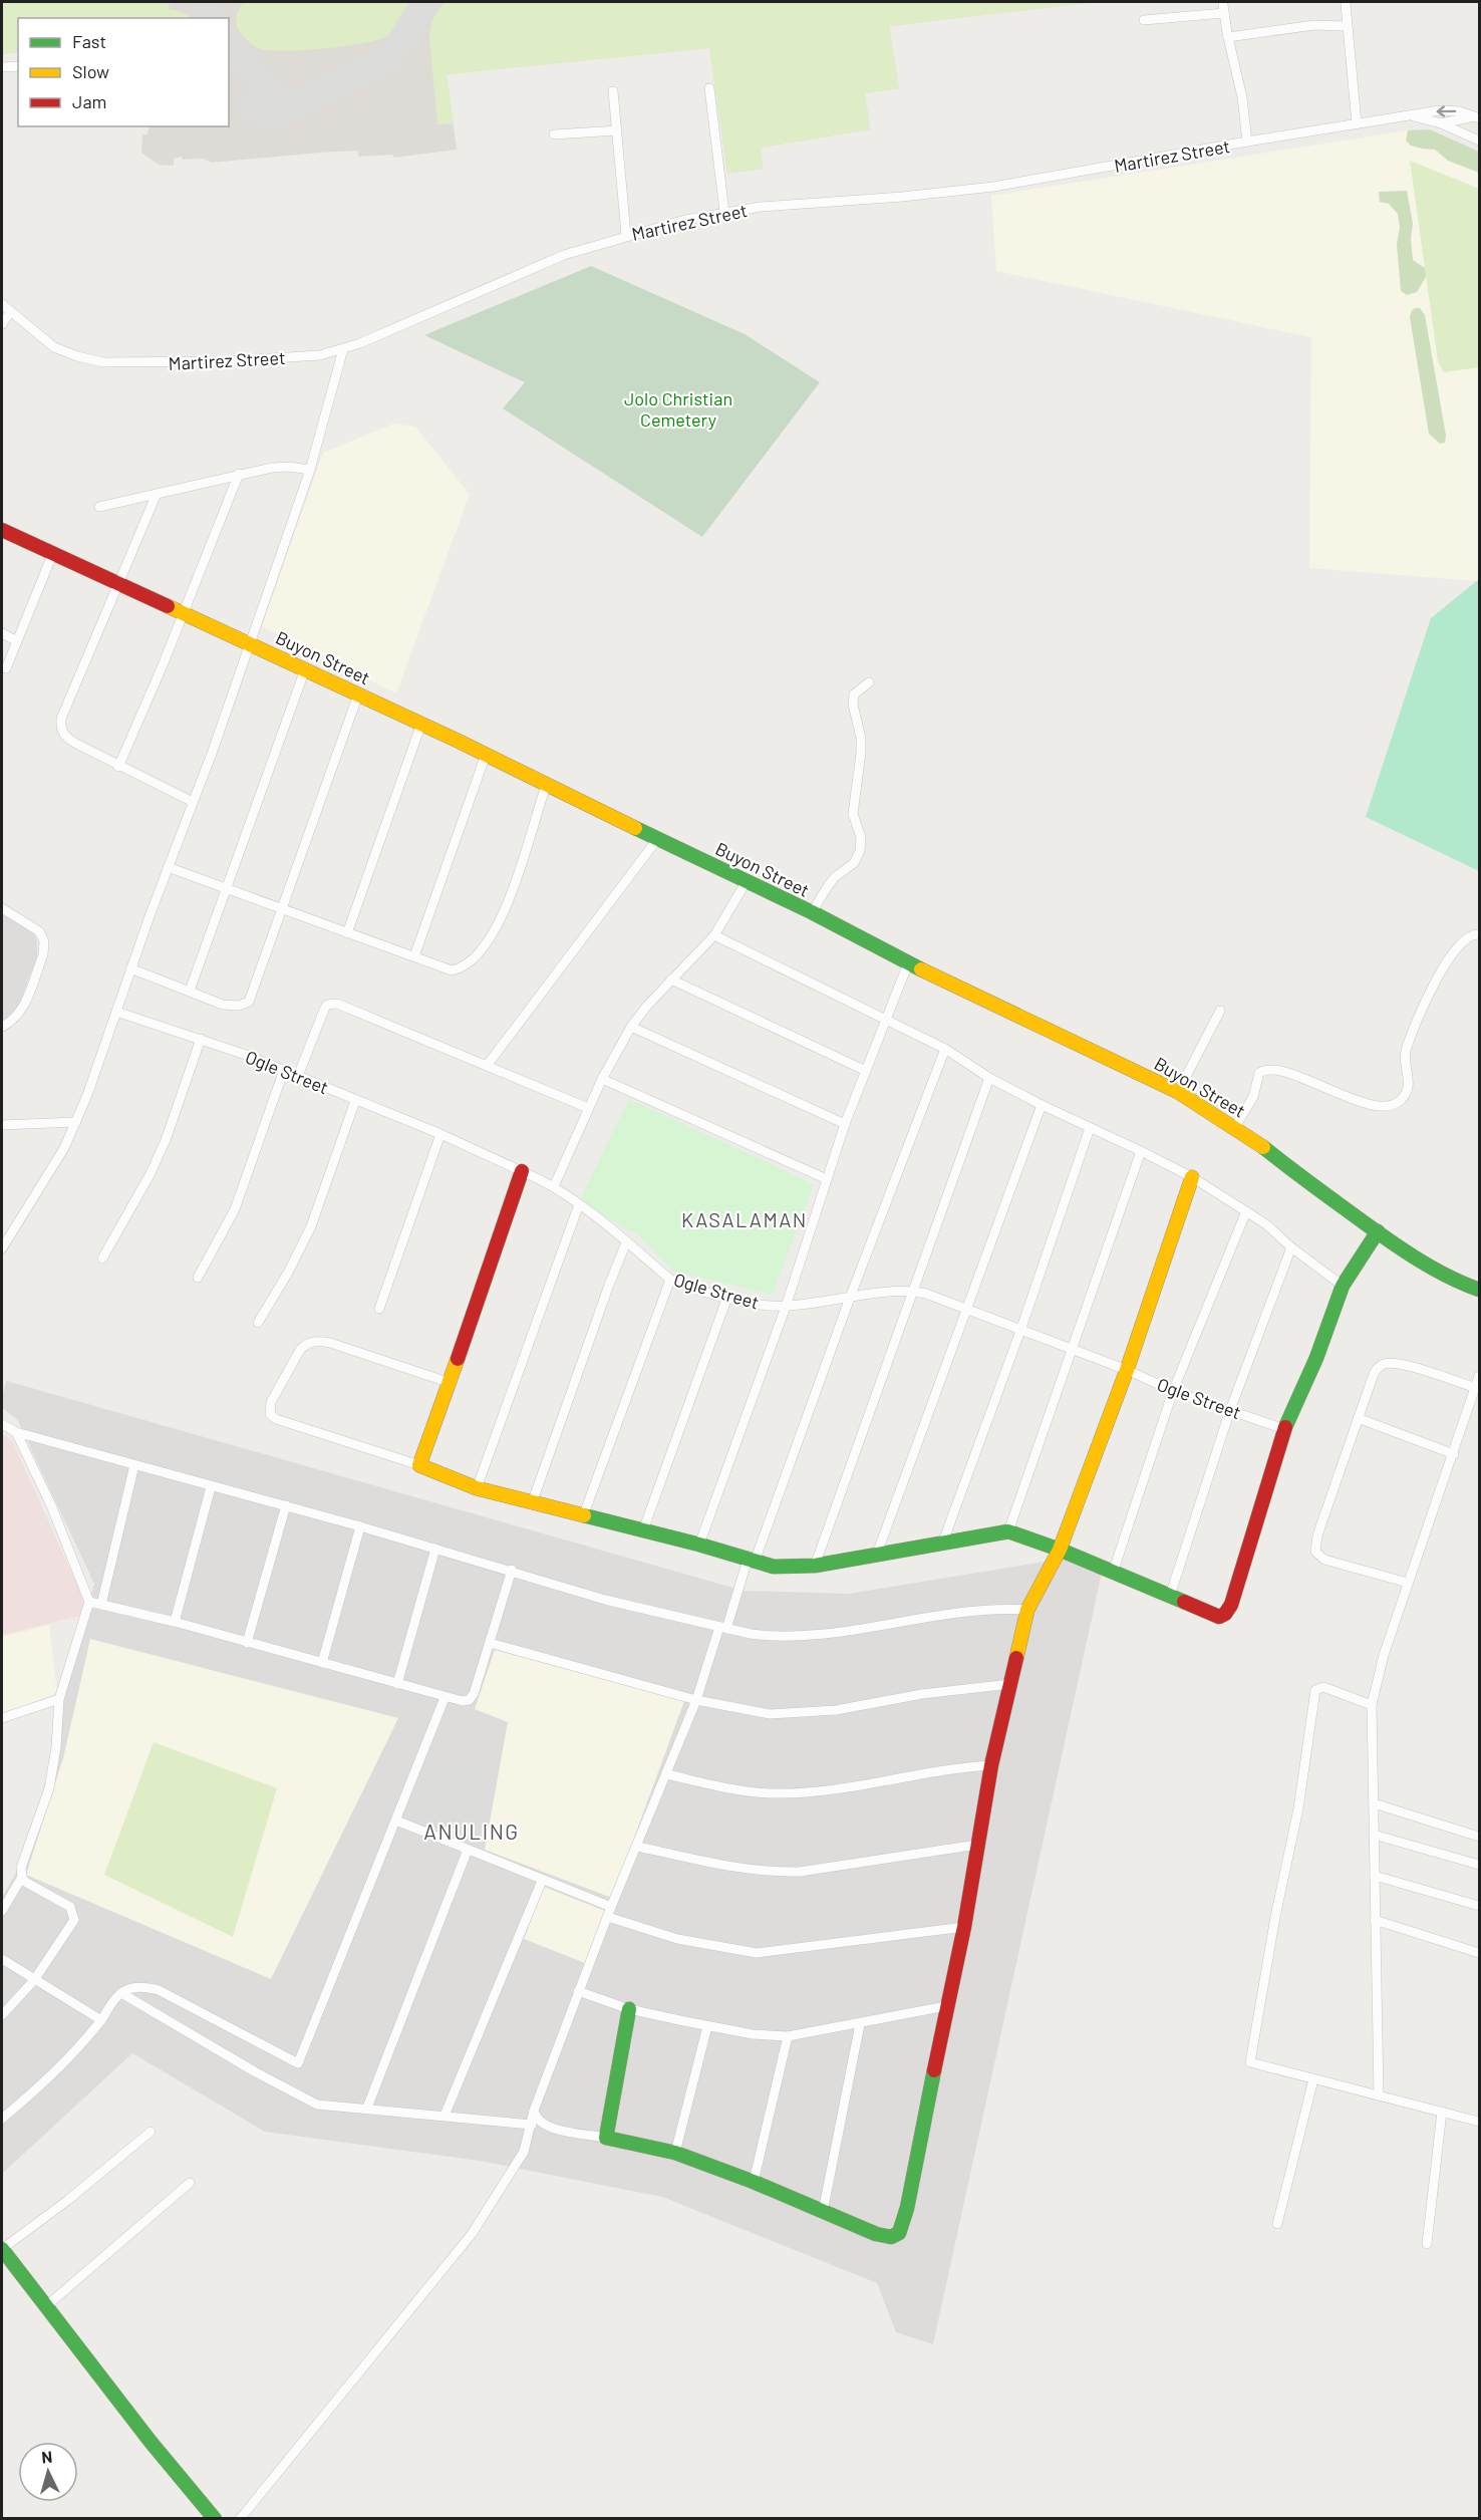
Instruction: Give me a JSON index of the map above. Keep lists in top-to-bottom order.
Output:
{
  "streets": {
    "street": ["Martirez Street", "Buyon Street", "Ogle Street"]
  },
  "districts": ["KASALAMAN", "ANULING"],
  "parks": ["Jolo Christian Cemetery"],
  "legend": ["Fast", "Slow", "Jam"],
  "north": "top"
}
